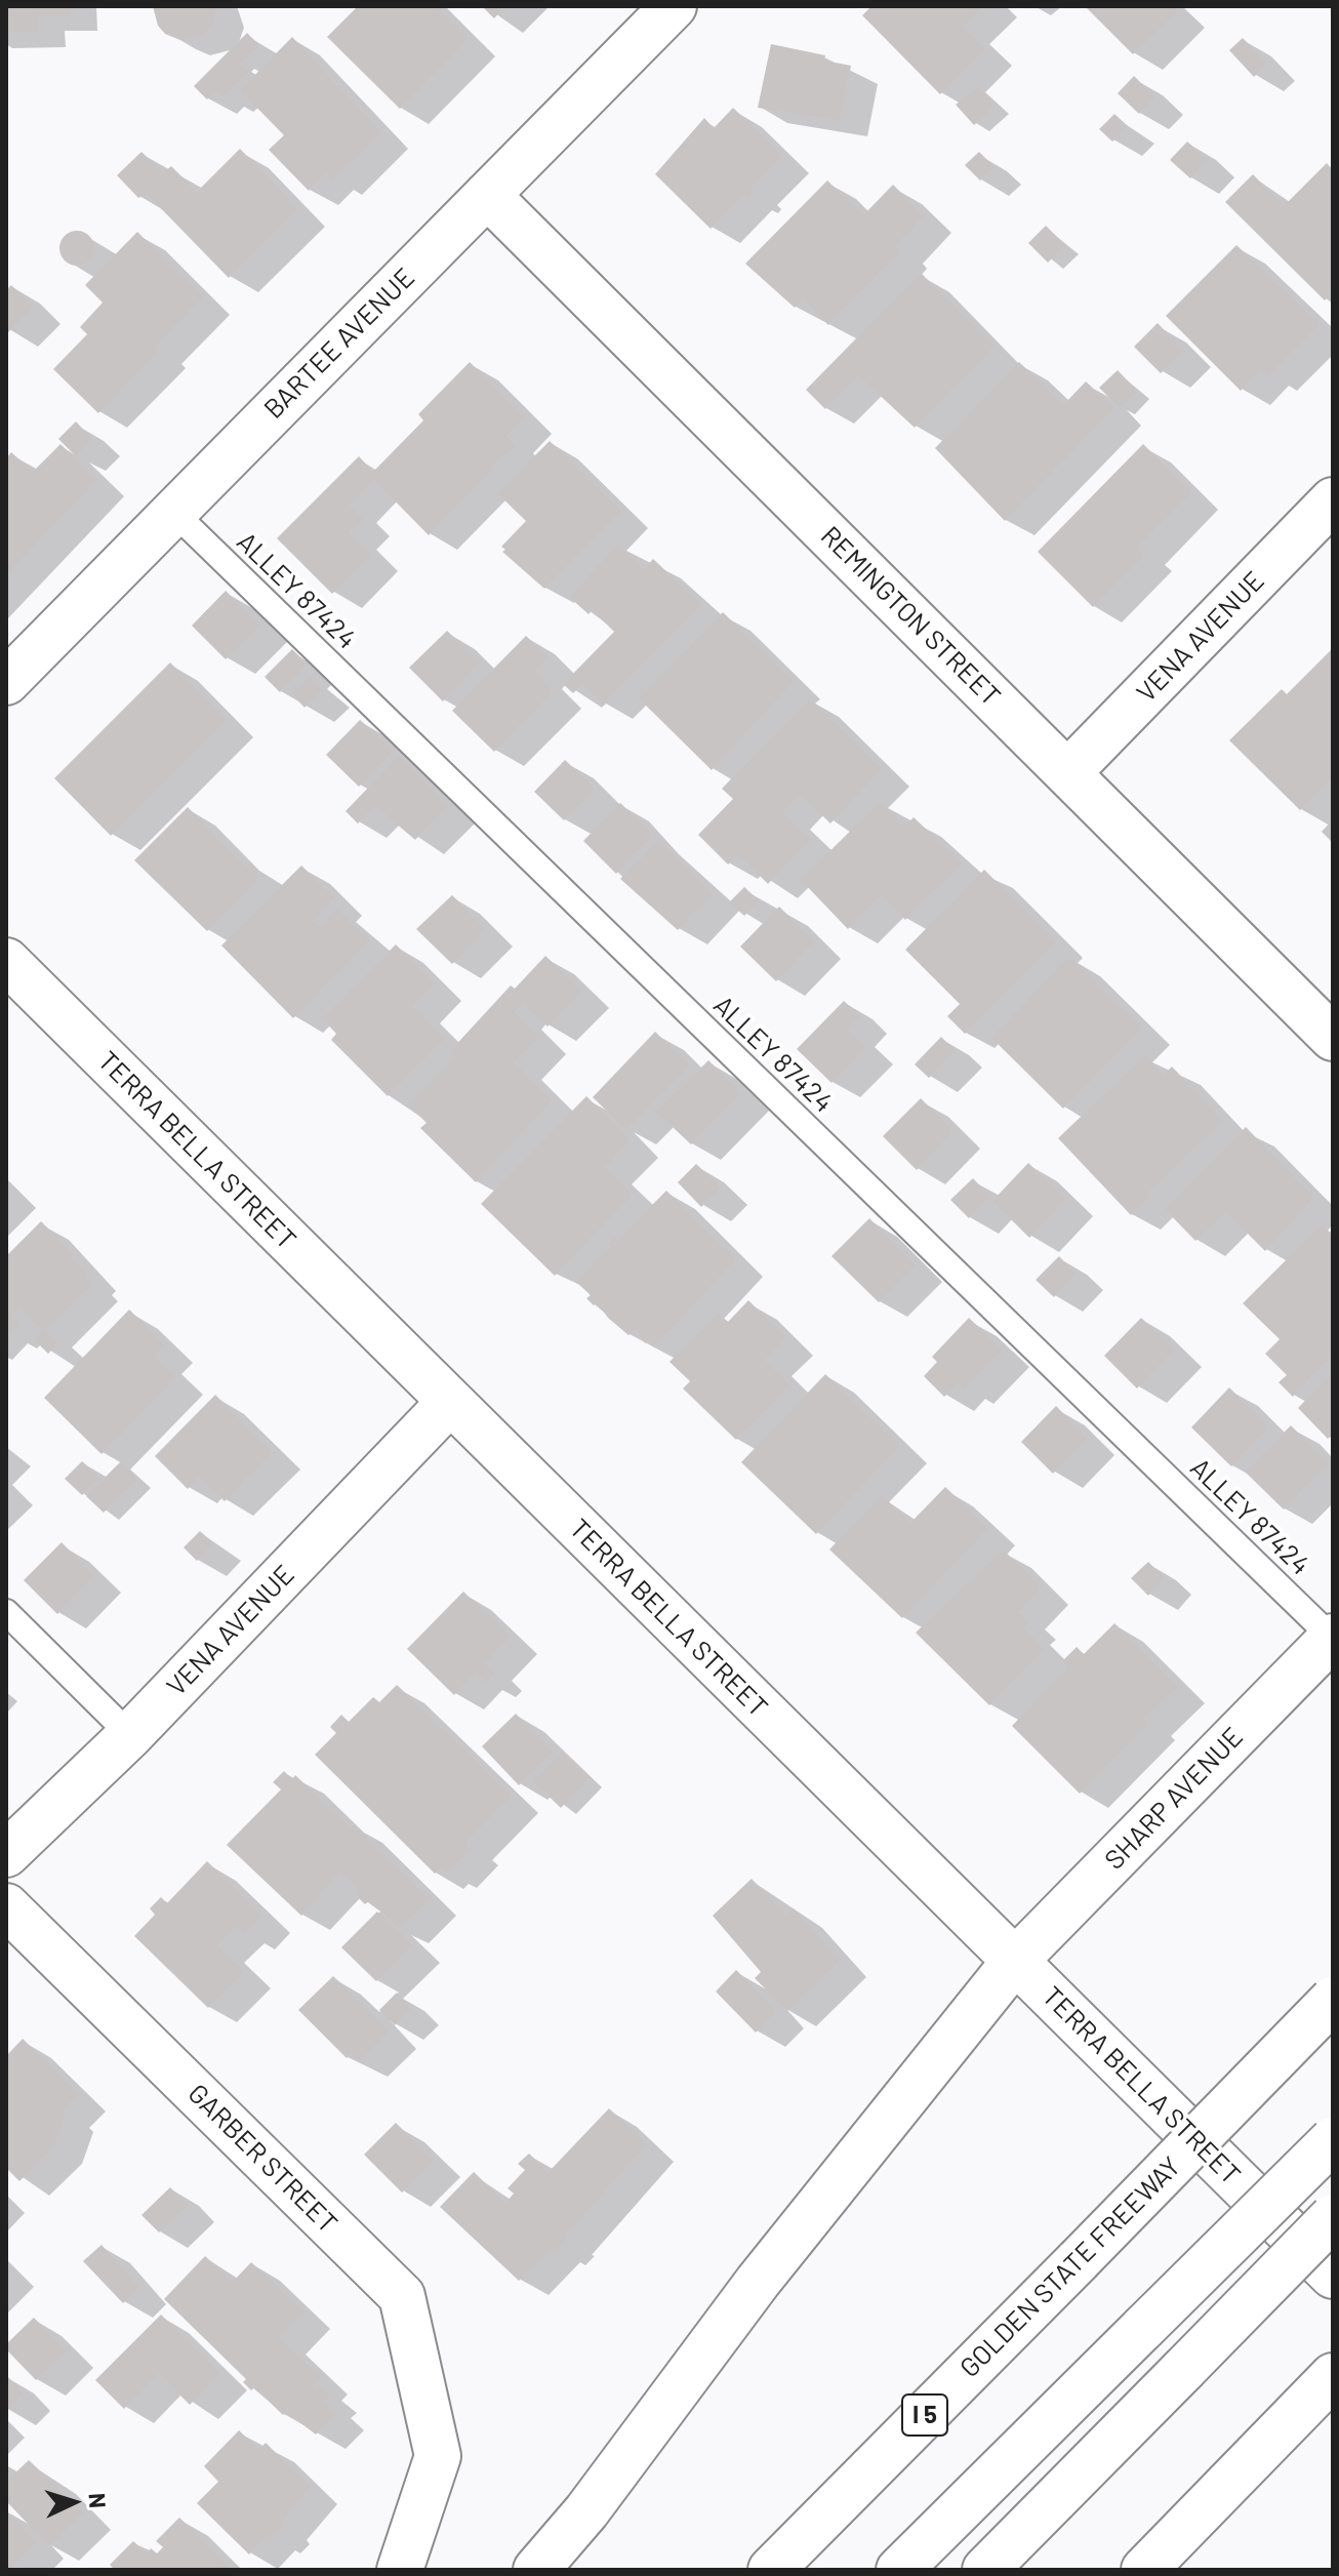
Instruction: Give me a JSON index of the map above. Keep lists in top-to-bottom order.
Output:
{
  "streets": {
    "main road": [
      "BARTEE AVENUE",
      "REMINGTON STREET",
      "VENA AVENUE",
      "TERRA BELLA STREET",
      "SHARP AVENUE",
      "GARBER STREET",
      "GOLDEN STATE FREEWAY",
      "I 5"
    ],
    "lane": ["ALLEY 87424"]
  },
  "crossings": [
    ["BARTEE AVENUE", "ALLEY 87424"],
    ["BARTEE AVENUE", "REMINGTON STREET"],
    ["ALLEY 87424", "SHARP AVENUE"],
    ["REMINGTON STREET", "VENA AVENUE"],
    ["VENA AVENUE", "TERRA BELLA STREET"],
    ["TERRA BELLA STREET", "SHARP AVENUE"]
  ],
  "north": "right"
}
